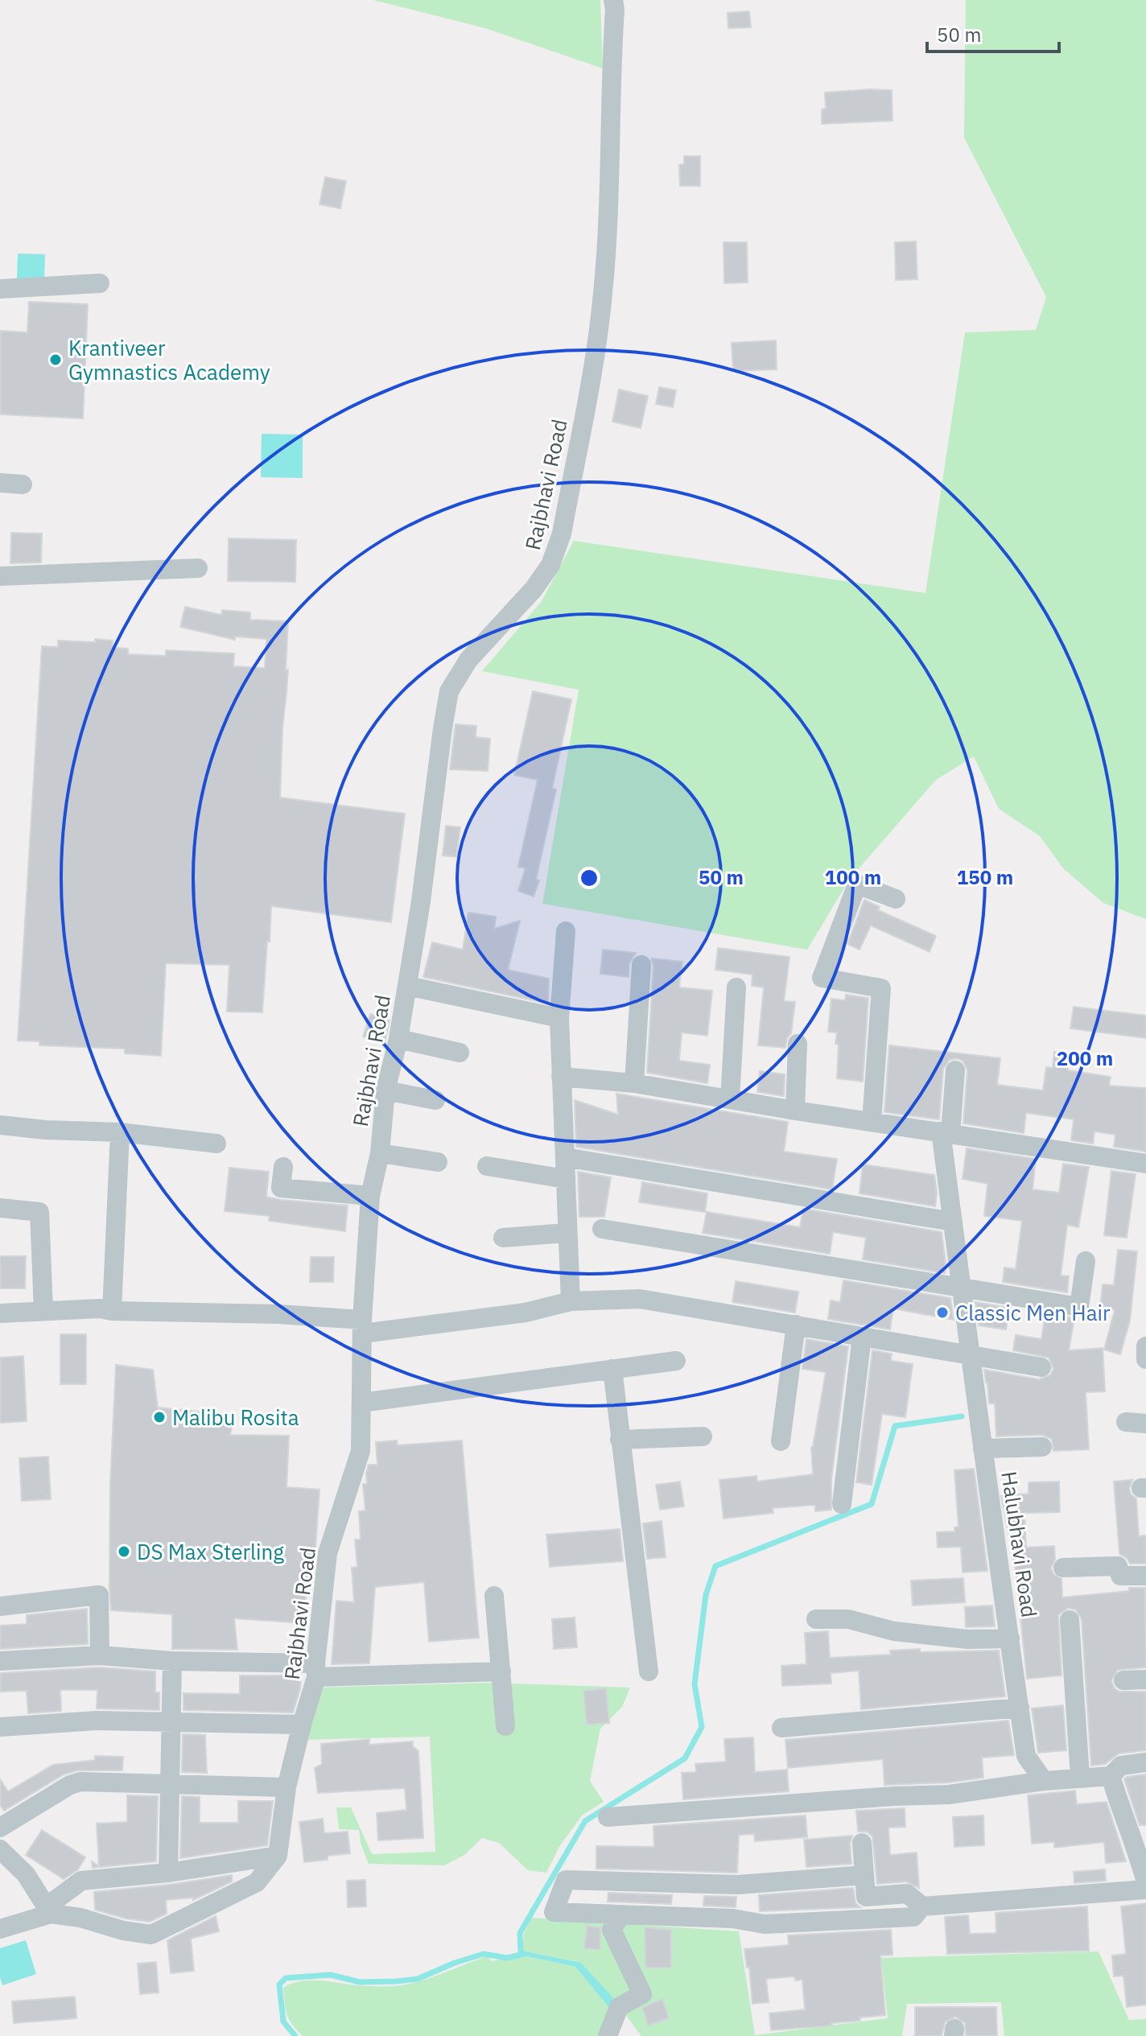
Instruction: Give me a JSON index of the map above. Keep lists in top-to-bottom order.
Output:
{
  "streets": {
    "street": ["Rajbhavi Road", "Halubhavi Road"]
  },
  "places": [
    "Krantiveer Gymnastics Academy",
    "Classic Men Hair",
    "Malibu Rosita",
    "DS Max Sterling"
  ],
  "scale_bar": "50 m",
  "rings": [
    "50 m",
    "100 m",
    "150 m",
    "200 m"
  ]
}
